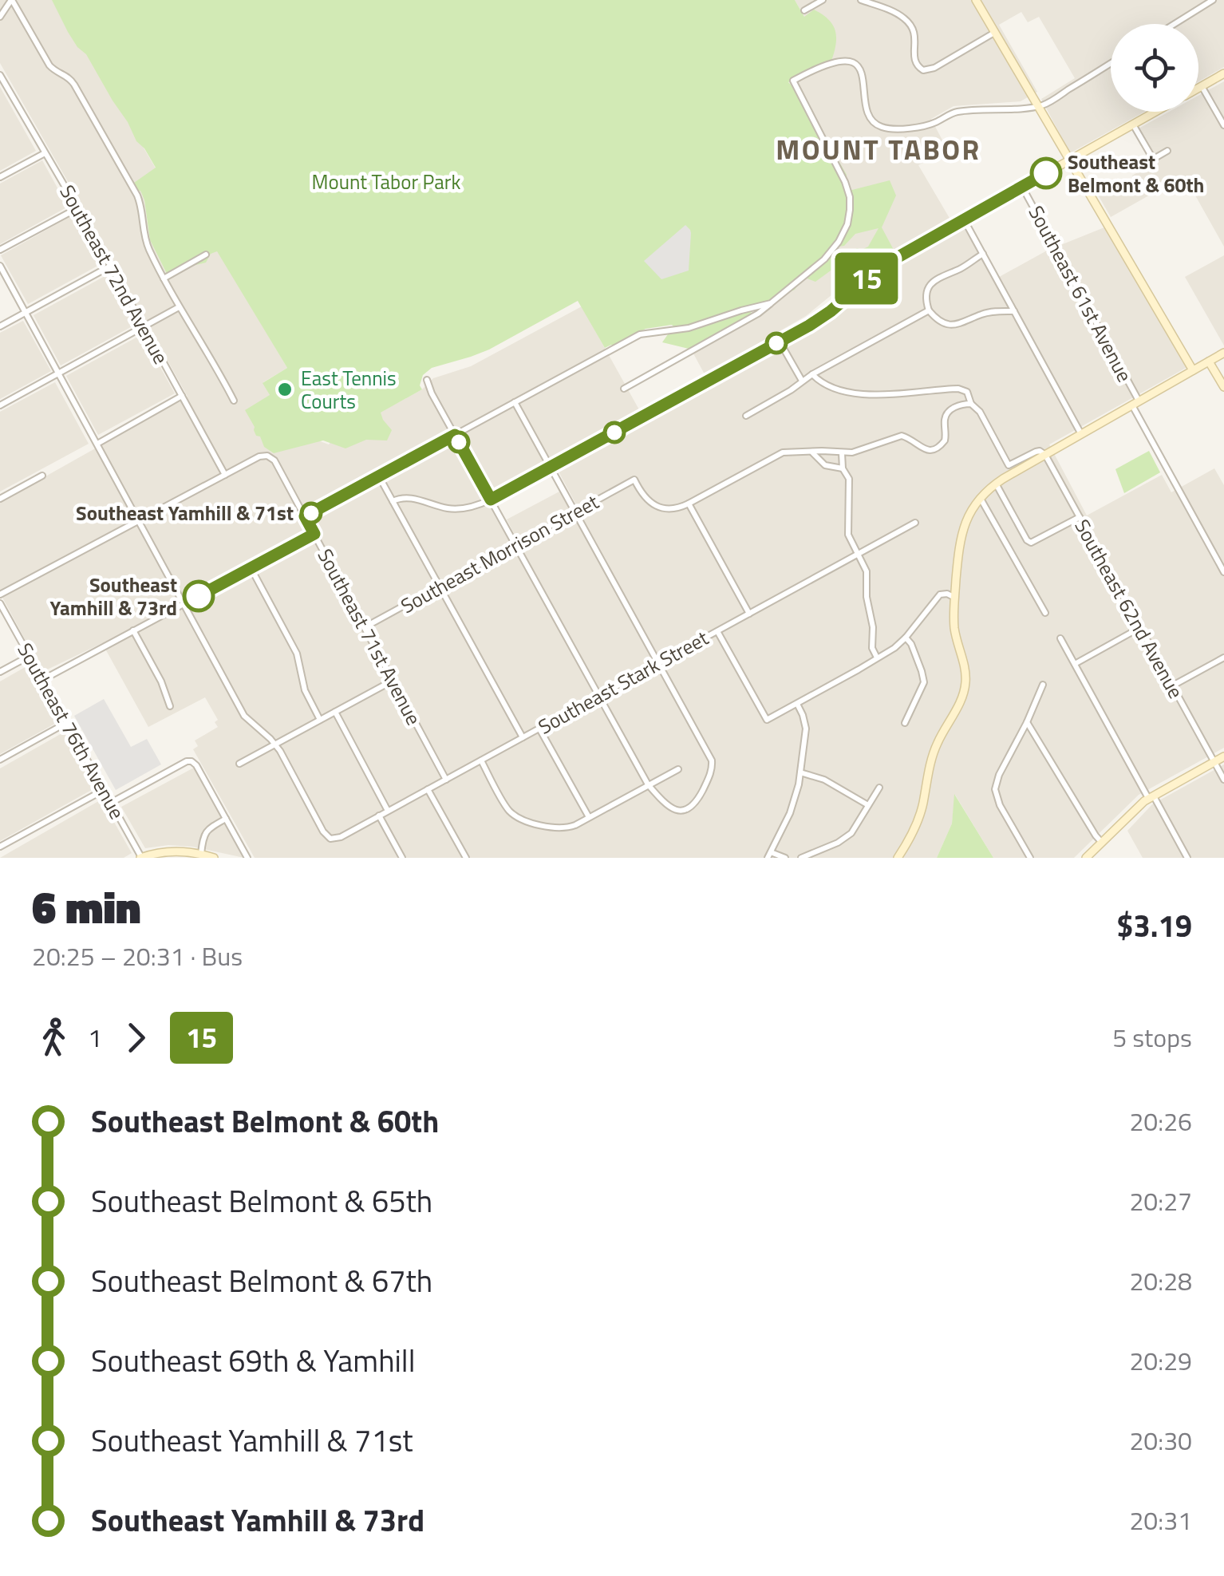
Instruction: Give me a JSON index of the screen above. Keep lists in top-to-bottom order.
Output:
{
  "streets": {
    "street": [
      "Southeast 72nd Avenue",
      "Southeast 61st Avenue",
      "Southeast Morrison Street",
      "Southeast 62nd Avenue",
      "Southeast 71st Avenue",
      "Southeast Stark Street",
      "Southeast 76th Avenue"
    ]
  },
  "crossings": [
    ["Southeast 72nd Avenue", "Southeast 71st Avenue"],
    ["Southeast Morrison Street", "Southeast 71st Avenue"],
    ["Southeast 71st Avenue", "Southeast Stark Street"]
  ],
  "districts": ["MOUNT TABOR"],
  "parks": ["Mount Tabor Park"],
  "places": [
    "Southeast Belmont & 60th",
    "East Tennis Courts",
    "Southeast Yamhill & 71st",
    "Southeast Yamhill & 73rd"
  ],
  "lines": ["bus line 15"],
  "page": {
    "on_map": "15",
    "heading": ["6 min", "20:25 – 20:31 · Bus", "$3.19"],
    "legs": ["1", "15", "5 stops"],
    "list": [
      {
        "name": "Southeast Belmont & 60th",
        "value": "20:26"
      },
      {
        "name": "Southeast Belmont & 65th",
        "value": "20:27"
      },
      {
        "name": "Southeast Belmont & 67th",
        "value": "20:28"
      },
      {
        "name": "Southeast 69th & Yamhill",
        "value": "20:29"
      },
      {
        "name": "Southeast Yamhill & 71st",
        "value": "20:30"
      },
      {
        "name": "Southeast Yamhill & 73rd",
        "value": "20:31"
      }
    ]
  }
}
